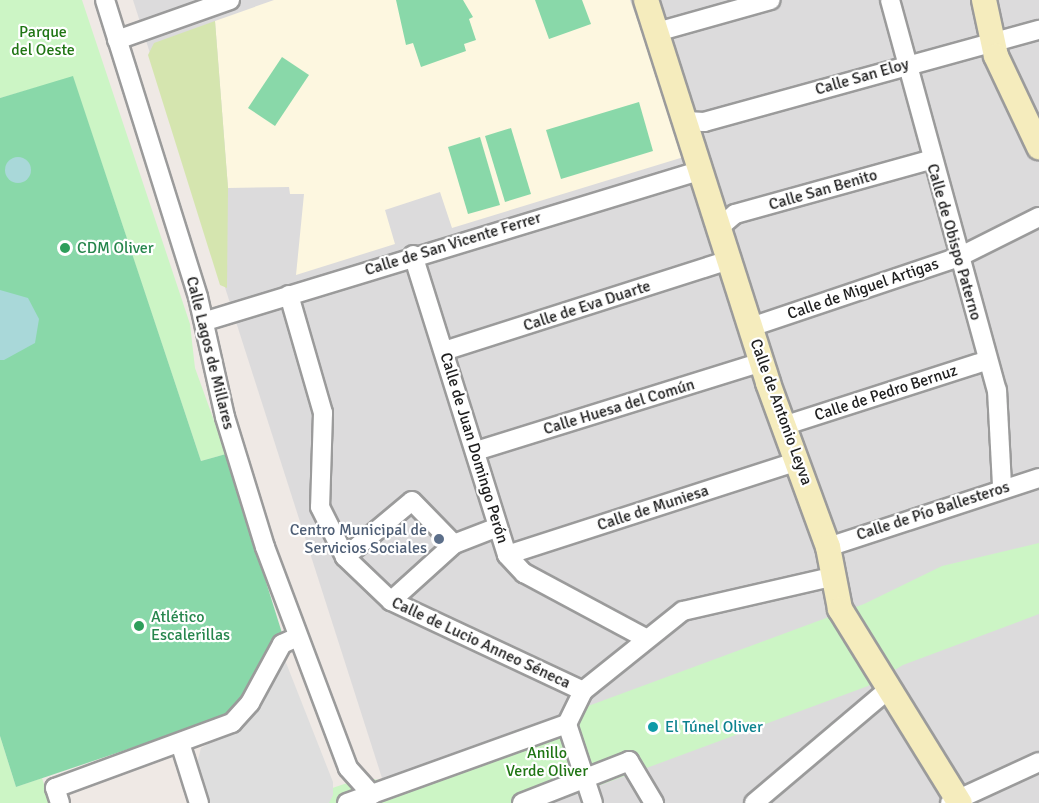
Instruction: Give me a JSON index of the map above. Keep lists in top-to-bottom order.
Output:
{
  "streets": {
    "street": [
      "Calle San Eloy",
      "Calle San Benito",
      "Calle de Obispo Paterno",
      "Calle de San Vicente Ferrer",
      "Calle de Miguel Artigas",
      "Calle de Eva Duarte",
      "Calle Lagos de Millares",
      "Calle de Pedro Bernuz",
      "Calle Huesa del Común",
      "Calle de Antonio Leyva",
      "Calle de Juan Domingo Perón",
      "Calle de Muniesa",
      "Calle de Pío Ballesteros",
      "Calle de Lucio Anneo Séneca"
    ]
  },
  "crossings": [
    ["Calle San Eloy", "Calle de Obispo Paterno"],
    ["Calle San Eloy", "Calle de Antonio Leyva"],
    ["Calle San Benito", "Calle de Obispo Paterno"],
    ["Calle San Benito", "Calle de Antonio Leyva"],
    ["Calle de Obispo Paterno", "Calle de Miguel Artigas"],
    ["Calle de Obispo Paterno", "Calle de Pedro Bernuz"],
    ["Calle de Obispo Paterno", "Calle de Pío Ballesteros"],
    ["Calle de San Vicente Ferrer", "Calle Lagos de Millares"],
    ["Calle de San Vicente Ferrer", "Calle de Antonio Leyva"],
    ["Calle de San Vicente Ferrer", "Calle de Juan Domingo Perón"],
    ["Calle de San Vicente Ferrer", "Calle de Lucio Anneo Séneca"],
    ["Calle de Miguel Artigas", "Calle de Antonio Leyva"],
    ["Calle de Eva Duarte", "Calle de Antonio Leyva"],
    ["Calle de Eva Duarte", "Calle de Juan Domingo Perón"],
    ["Calle de Pedro Bernuz", "Calle de Antonio Leyva"],
    ["Calle Huesa del Común", "Calle de Antonio Leyva"],
    ["Calle Huesa del Común", "Calle de Juan Domingo Perón"],
    ["Calle de Antonio Leyva", "Calle de Muniesa"],
    ["Calle de Antonio Leyva", "Calle de Pío Ballesteros"],
    ["Calle de Juan Domingo Perón", "Calle de Muniesa"]
  ],
  "parks": ["Parque del Oeste", "Anillo Verde Oliver"],
  "places": [
    "CDM Oliver",
    "Centro Municipal de Servicios Sociales",
    "Atlético Escalerillas",
    "El Túnel Oliver"
  ]
}
